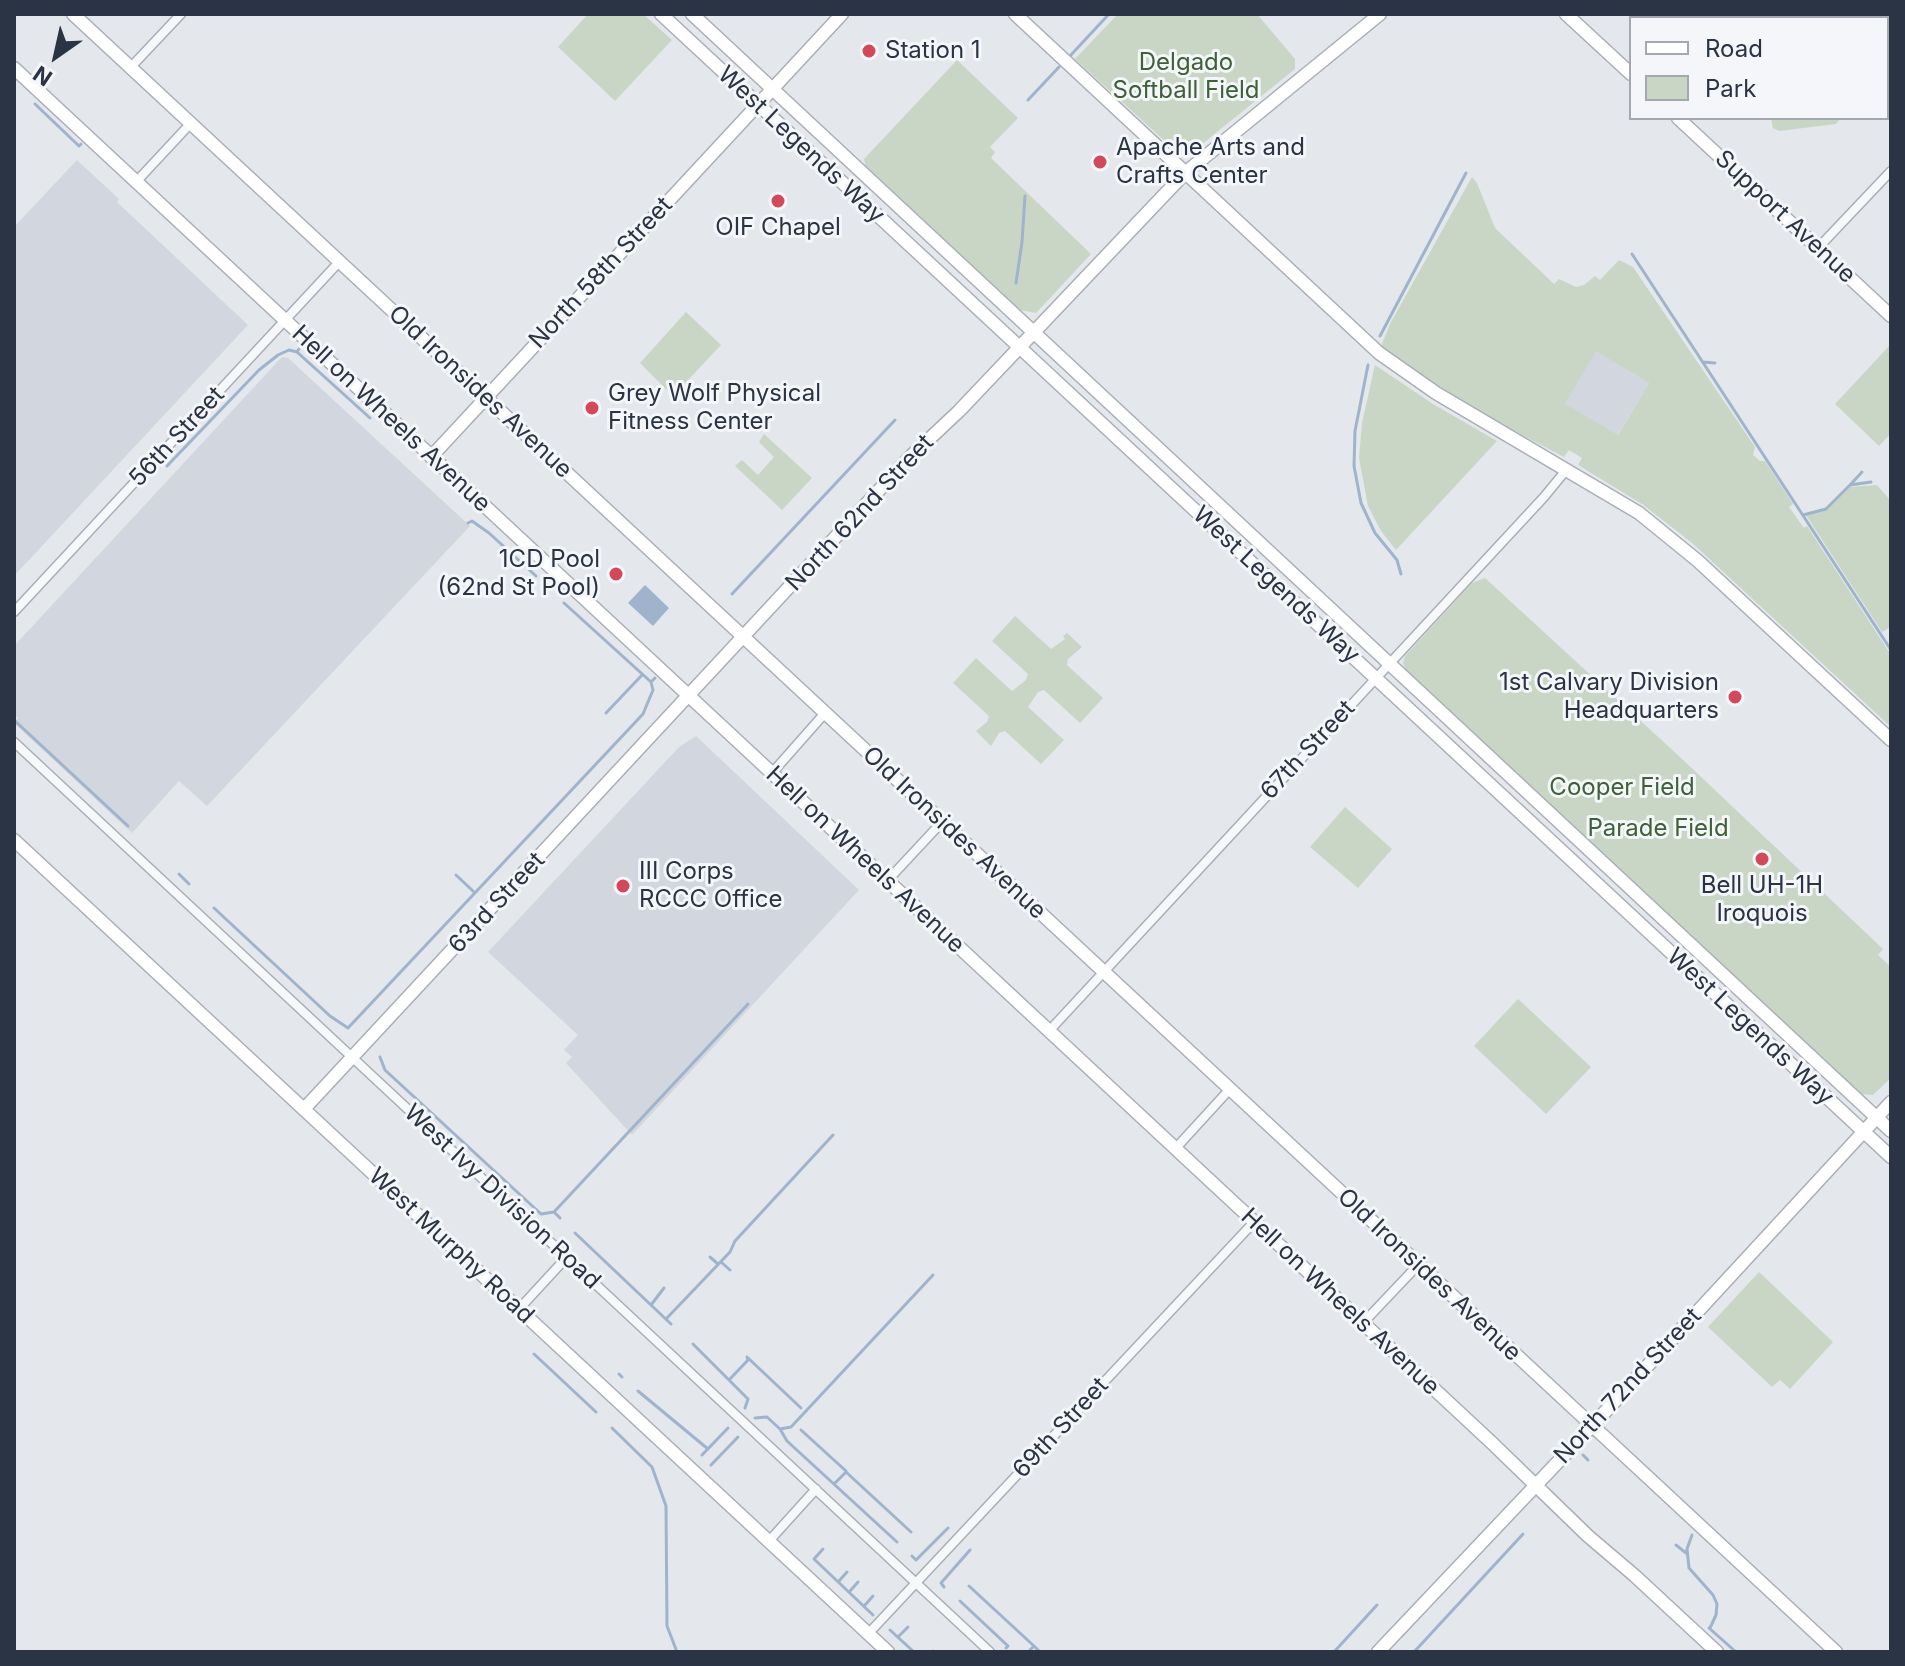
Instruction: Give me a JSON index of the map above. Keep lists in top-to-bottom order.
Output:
{
  "streets": {
    "street": [
      "West Legends Way",
      "Support Avenue",
      "North 58th Street",
      "Old Ironsides Avenue",
      "Hell on Wheels Avenue",
      "56th Street",
      "North 62nd Street",
      "67th Street",
      "63rd Street",
      "West Ivy Division Road",
      "West Murphy Road",
      "North 72nd Street",
      "69th Street"
    ]
  },
  "crossings": [
    ["West Legends Way", "North 58th Street"],
    ["West Legends Way", "North 62nd Street"],
    ["West Legends Way", "67th Street"],
    ["West Legends Way", "North 72nd Street"],
    ["North 58th Street", "Old Ironsides Avenue"],
    ["North 58th Street", "Hell on Wheels Avenue"],
    ["Old Ironsides Avenue", "56th Street"],
    ["Old Ironsides Avenue", "North 62nd Street"],
    ["Old Ironsides Avenue", "67th Street"],
    ["Old Ironsides Avenue", "North 72nd Street"],
    ["Hell on Wheels Avenue", "56th Street"],
    ["Hell on Wheels Avenue", "North 62nd Street"],
    ["Hell on Wheels Avenue", "67th Street"],
    ["Hell on Wheels Avenue", "63rd Street"],
    ["Hell on Wheels Avenue", "North 72nd Street"],
    ["Hell on Wheels Avenue", "69th Street"],
    ["North 62nd Street", "63rd Street"],
    ["63rd Street", "West Ivy Division Road"],
    ["63rd Street", "West Murphy Road"],
    ["West Ivy Division Road", "69th Street"],
    ["West Murphy Road", "69th Street"]
  ],
  "parks": ["Delgado Softball Field", "Cooper Field", "Parade Field"],
  "places": [
    "Station 1",
    "Apache Arts and Crafts Center",
    "OIF Chapel",
    "Grey Wolf Physical Fitness Center",
    "1CD Pool (62nd St Pool)",
    "1st Calvary Division Headquarters",
    "Bell UH-1H Iroquois",
    "III Corps RCCC Office"
  ],
  "legend": ["Road", "Park"],
  "north": "bottom left"
}
